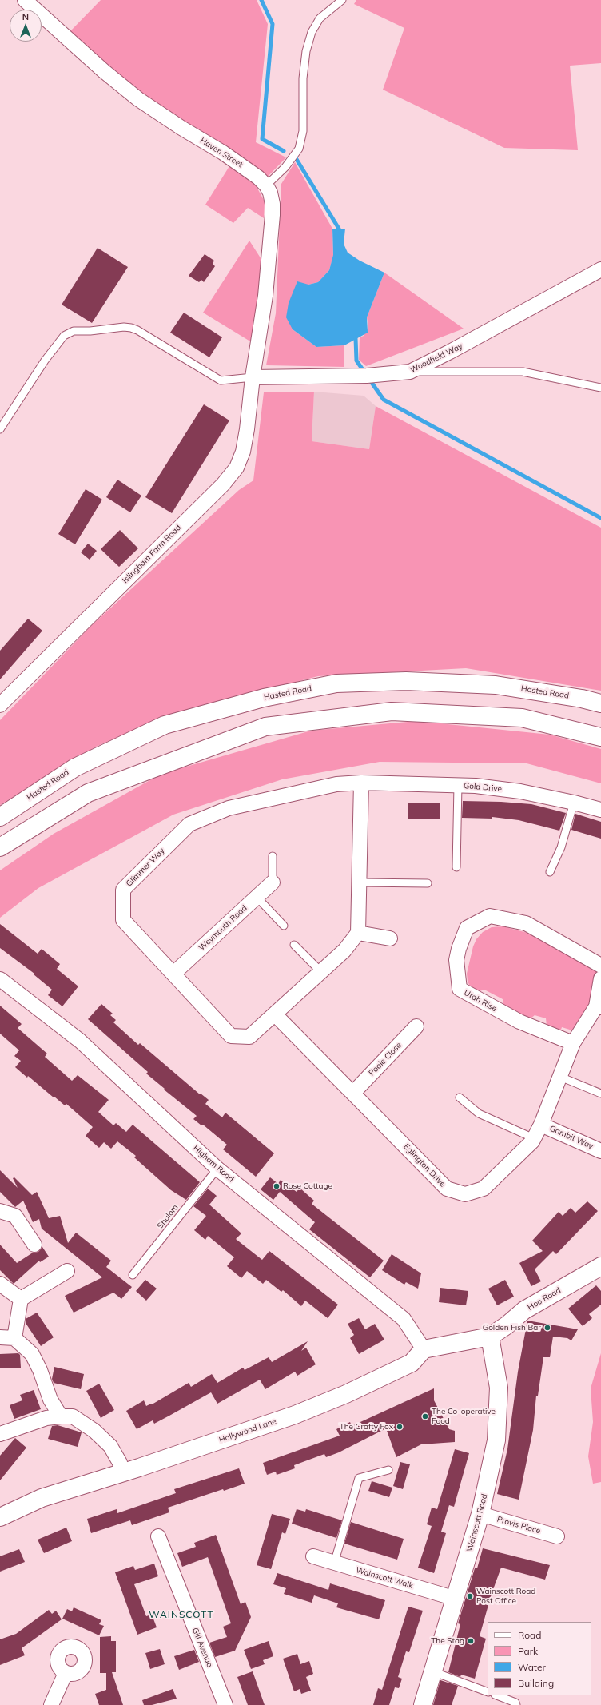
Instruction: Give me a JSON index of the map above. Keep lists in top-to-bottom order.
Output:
{
  "streets": {
    "main road": [
      "Hasted Road",
      "Hoo Road",
      "Hollywood Lane",
      "Wainscott Road"
    ],
    "street": [
      "Haven Street",
      "Woodfield Way",
      "Islingham Farm Road",
      "Gold Drive",
      "Glimmer Way",
      "Weymouth Road",
      "Utah Rise",
      "Poole Close",
      "Gambit Way",
      "Higham Road",
      "Eglington Drive",
      "Provis Place",
      "Wainscott Walk",
      "Gill Avenue"
    ],
    "lane": ["Shalom"]
  },
  "crossings": [
    ["Haven Street", "Woodfield Way"],
    ["Haven Street", "Islingham Farm Road"],
    ["Woodfield Way", "Islingham Farm Road"],
    ["Gold Drive", "Glimmer Way"],
    ["Glimmer Way", "Weymouth Road"],
    ["Glimmer Way", "Eglington Drive"],
    ["Utah Rise", "Eglington Drive"],
    ["Poole Close", "Eglington Drive"],
    ["Gambit Way", "Eglington Drive"],
    ["Higham Road", "Shalom"],
    ["Higham Road", "Hollywood Lane"],
    ["Hoo Road", "Wainscott Road"],
    ["Wainscott Road", "Provis Place"],
    ["Wainscott Road", "Wainscott Walk"]
  ],
  "districts": ["WAINSCOTT"],
  "places": [
    "Rose Cottage",
    "Golden Fish Bar",
    "The Co-operative Food",
    "The Crafty Fox",
    "Wainscott Road Post Office",
    "The Stag"
  ],
  "legend": [
    "Road",
    "Park",
    "Water",
    "Building"
  ],
  "north": "top"
}
